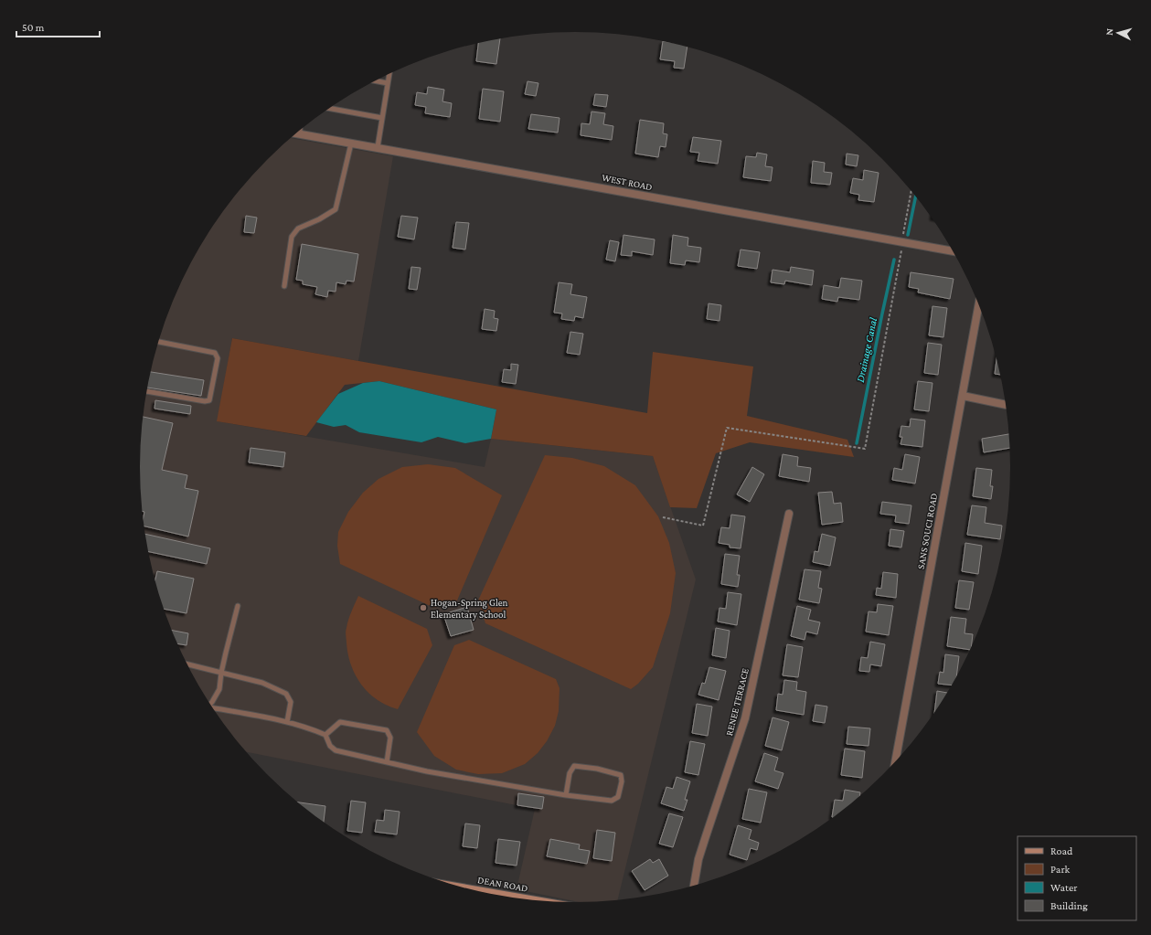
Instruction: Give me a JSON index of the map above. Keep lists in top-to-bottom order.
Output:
{
  "streets": {
    "street": ["WEST ROAD", "SANS SOUCI ROAD", "RENEE TERRACE"]
  },
  "water": ["Drainage Canal"],
  "places": ["Hogan-Spring Glen Elementary School"],
  "legend": [
    "Road",
    "Park",
    "Water",
    "Building"
  ],
  "scale_bar": "50 m",
  "north": "left"
}
